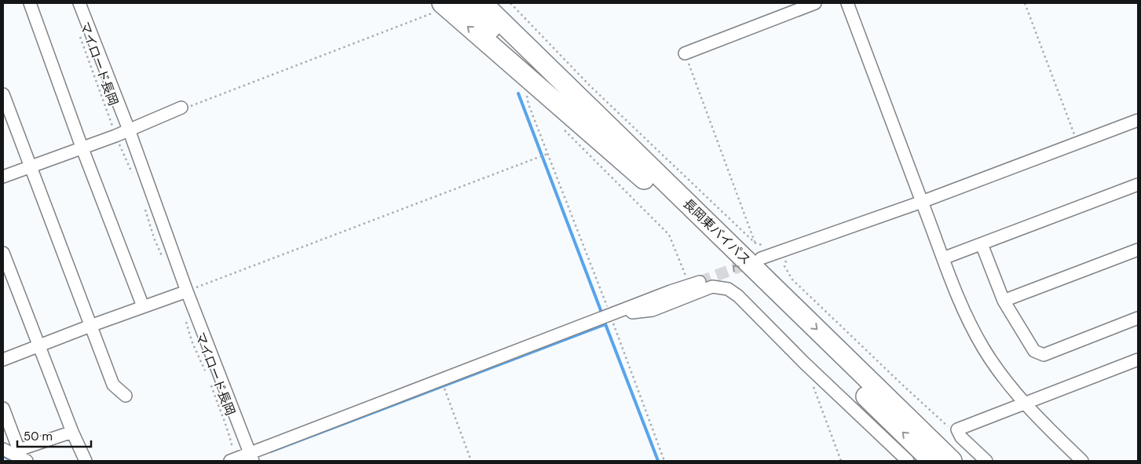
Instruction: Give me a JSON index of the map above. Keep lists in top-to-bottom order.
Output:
{
  "streets": {
    "highway": ["長岡東バイパス"],
    "path": ["マイロード長岡"]
  },
  "scale_bar": "50 m"
}
